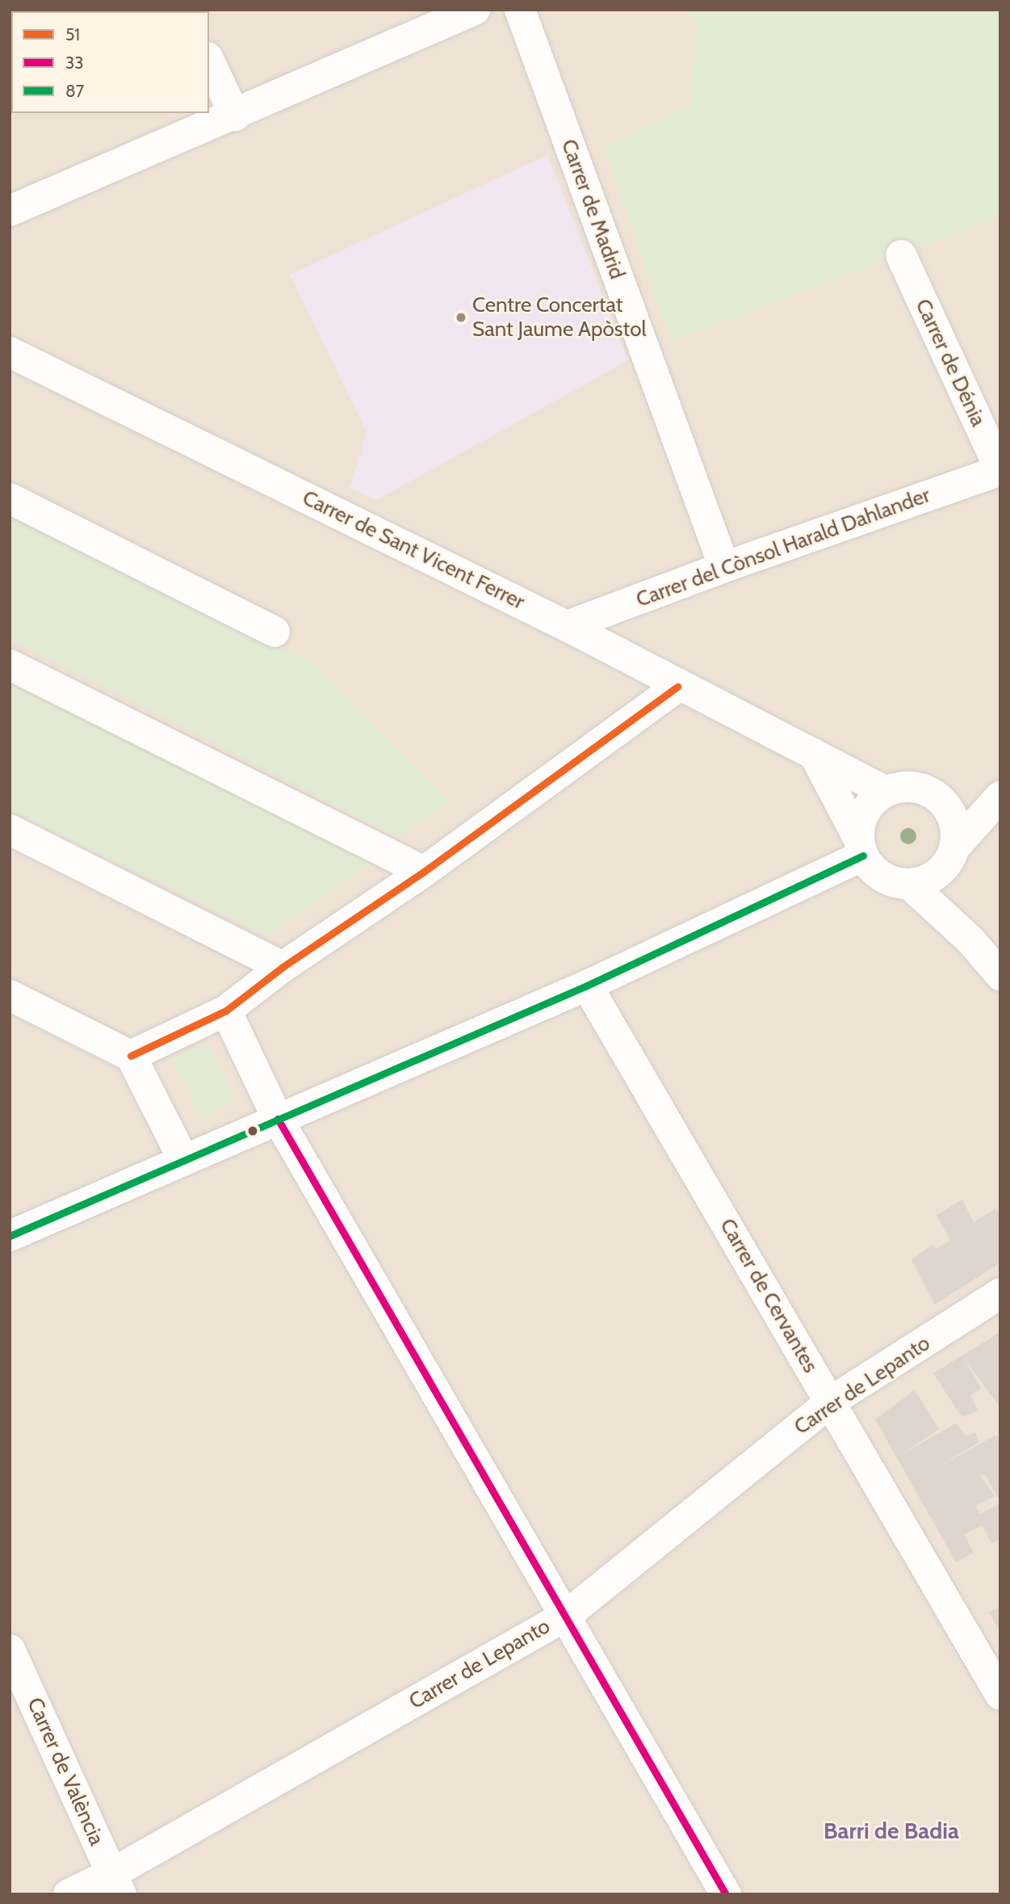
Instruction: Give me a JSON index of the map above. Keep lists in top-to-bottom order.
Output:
{
  "streets": {
    "street": [
      "Carrer de Madrid",
      "Carrer de Dénia",
      "Carrer del Cònsol Harald Dahlander",
      "Carrer de Sant Vicent Ferrer",
      "Carrer de Cervantes",
      "Carrer de Lepanto",
      "Carrer de València"
    ]
  },
  "crossings": [
    ["Carrer de Madrid", "Carrer del Cònsol Harald Dahlander"],
    ["Carrer de Dénia", "Carrer del Cònsol Harald Dahlander"],
    ["Carrer del Cònsol Harald Dahlander", "Carrer de Sant Vicent Ferrer"],
    ["Carrer de Cervantes", "Carrer de Lepanto"],
    ["Carrer de Lepanto", "Carrer de València"]
  ],
  "districts": ["Barri de Badia"],
  "places": ["Centre Concertat Sant Jaume Apòstol"],
  "lines": ["transit line 51", "transit line 87", "transit line 33"],
  "legend": ["51", "33", "87"]
}
